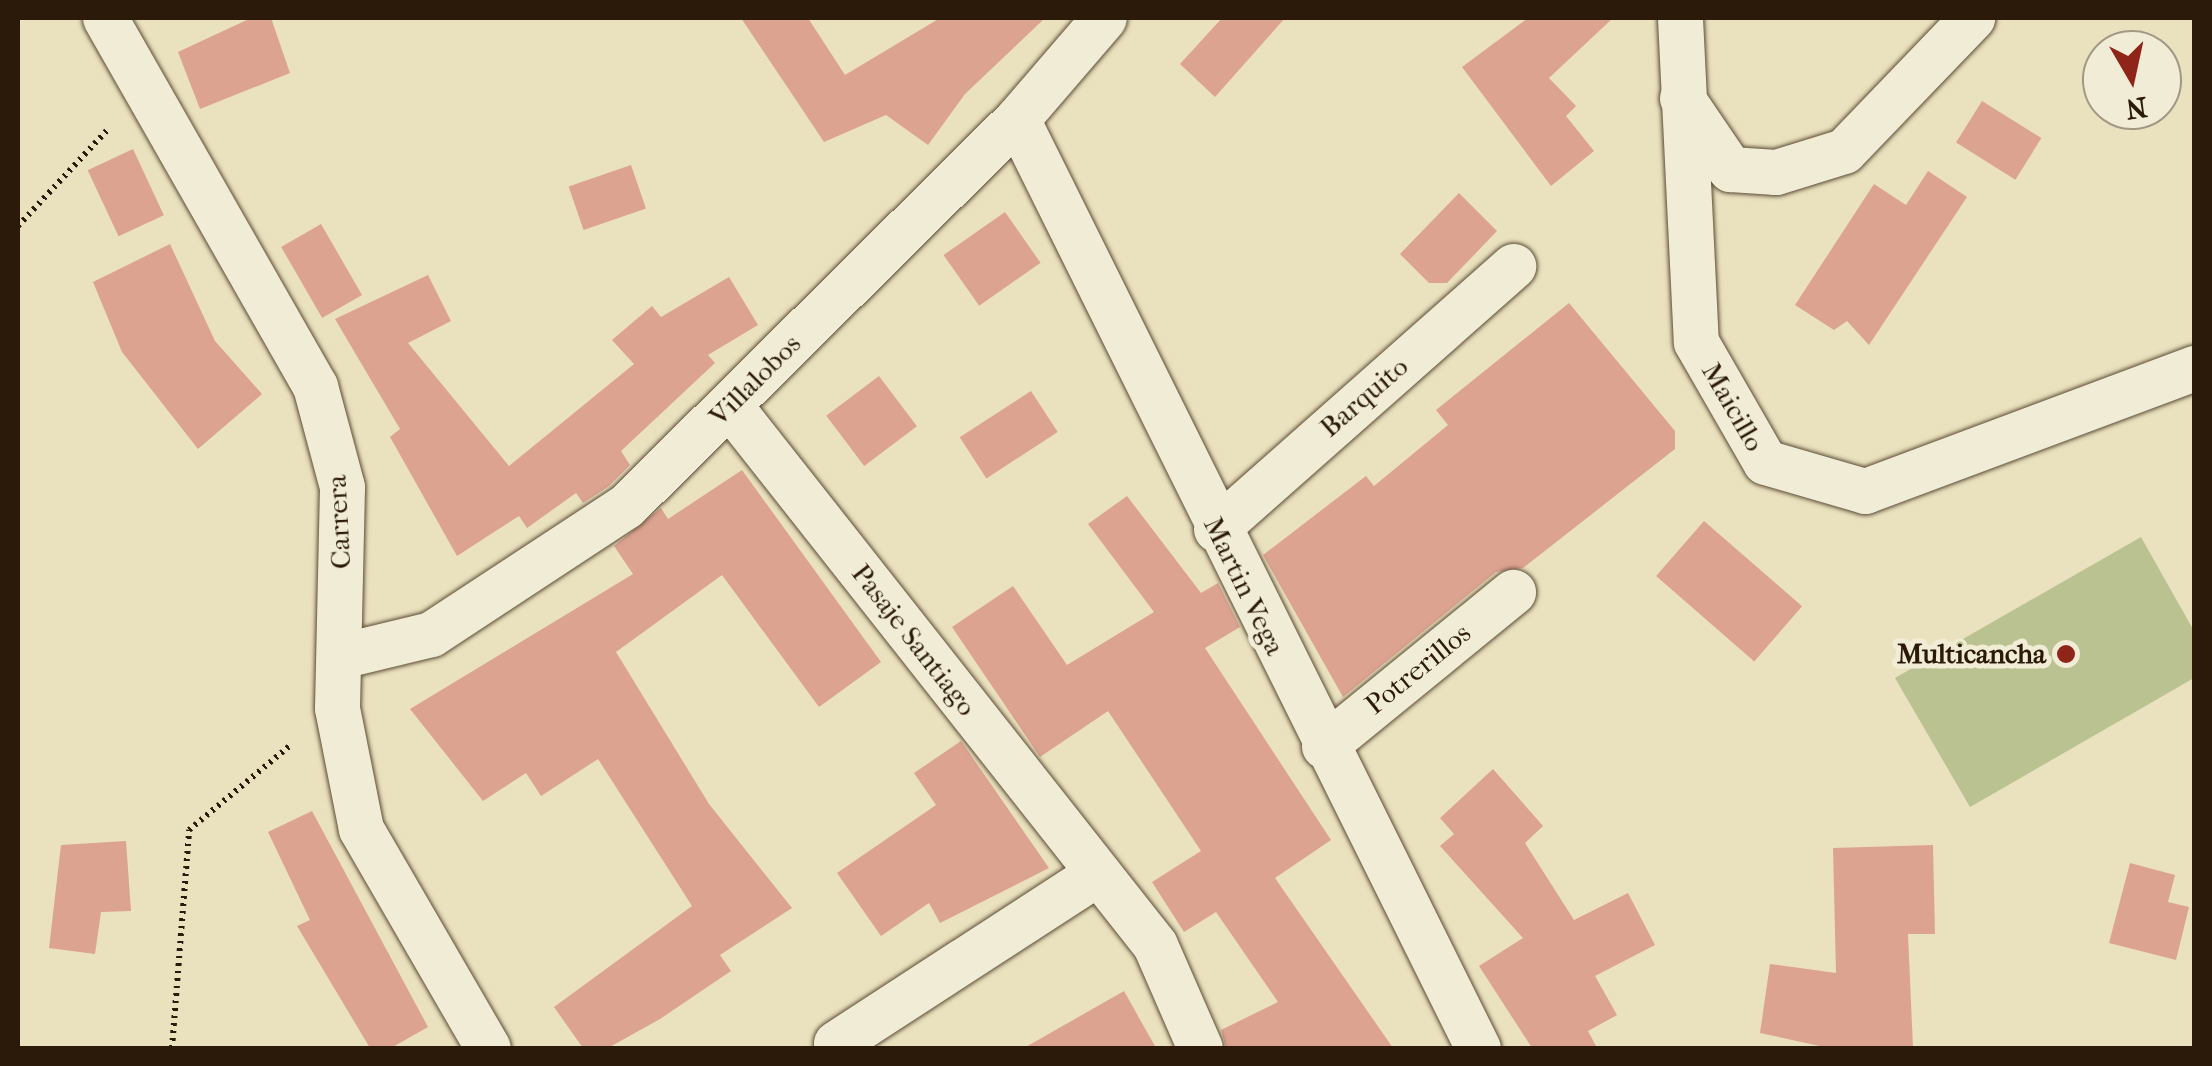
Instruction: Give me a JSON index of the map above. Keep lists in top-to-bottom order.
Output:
{
  "streets": {
    "street": [
      "Villalobos",
      "Barquito",
      "Maicillo",
      "Carrera",
      "Martin Vega",
      "Pasaje Santiago",
      "Potrerillos"
    ]
  },
  "crossings": [
    ["Villalobos", "Carrera"],
    ["Villalobos", "Martin Vega"],
    ["Villalobos", "Pasaje Santiago"],
    ["Barquito", "Martin Vega"],
    ["Martin Vega", "Potrerillos"]
  ],
  "places": ["Multicancha"],
  "north": "bottom"
}
